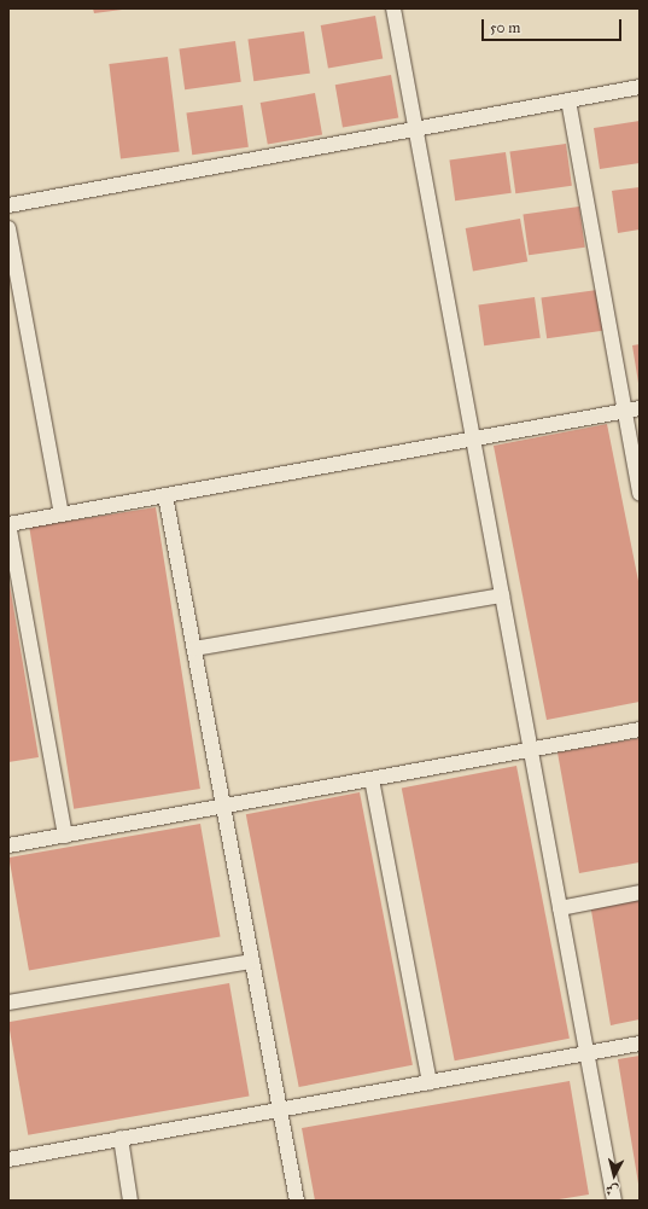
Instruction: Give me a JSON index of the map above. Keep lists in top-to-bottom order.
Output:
{
  "scale_bar": "50 m",
  "north": "bottom"
}
